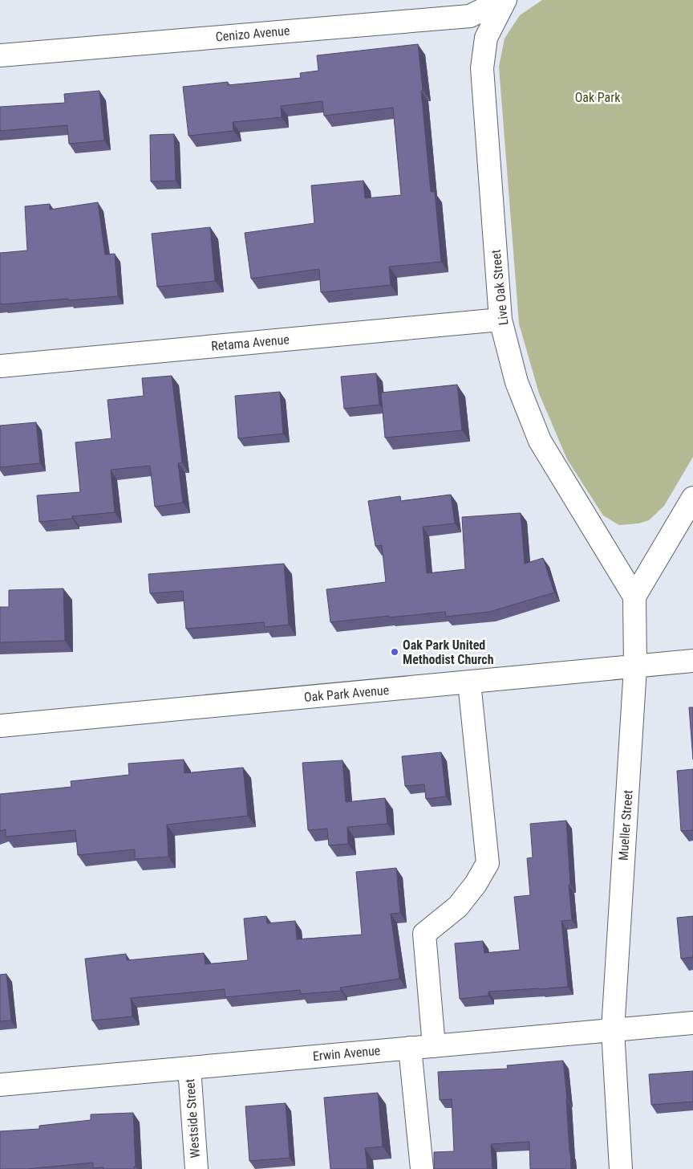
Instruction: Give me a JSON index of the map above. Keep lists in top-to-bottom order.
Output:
{
  "streets": {
    "street": [
      "Cenizo Avenue",
      "Live Oak Street",
      "Retama Avenue",
      "Oak Park Avenue",
      "Mueller Street",
      "Erwin Avenue",
      "Westside Street"
    ]
  },
  "crossings": [
    ["Live Oak Street", "Retama Avenue"],
    ["Live Oak Street", "Mueller Street"],
    ["Oak Park Avenue", "Mueller Street"],
    ["Mueller Street", "Erwin Avenue"],
    ["Erwin Avenue", "Westside Street"]
  ],
  "parks": ["Oak Park"],
  "places": ["Oak Park United Methodist Church"]
}
